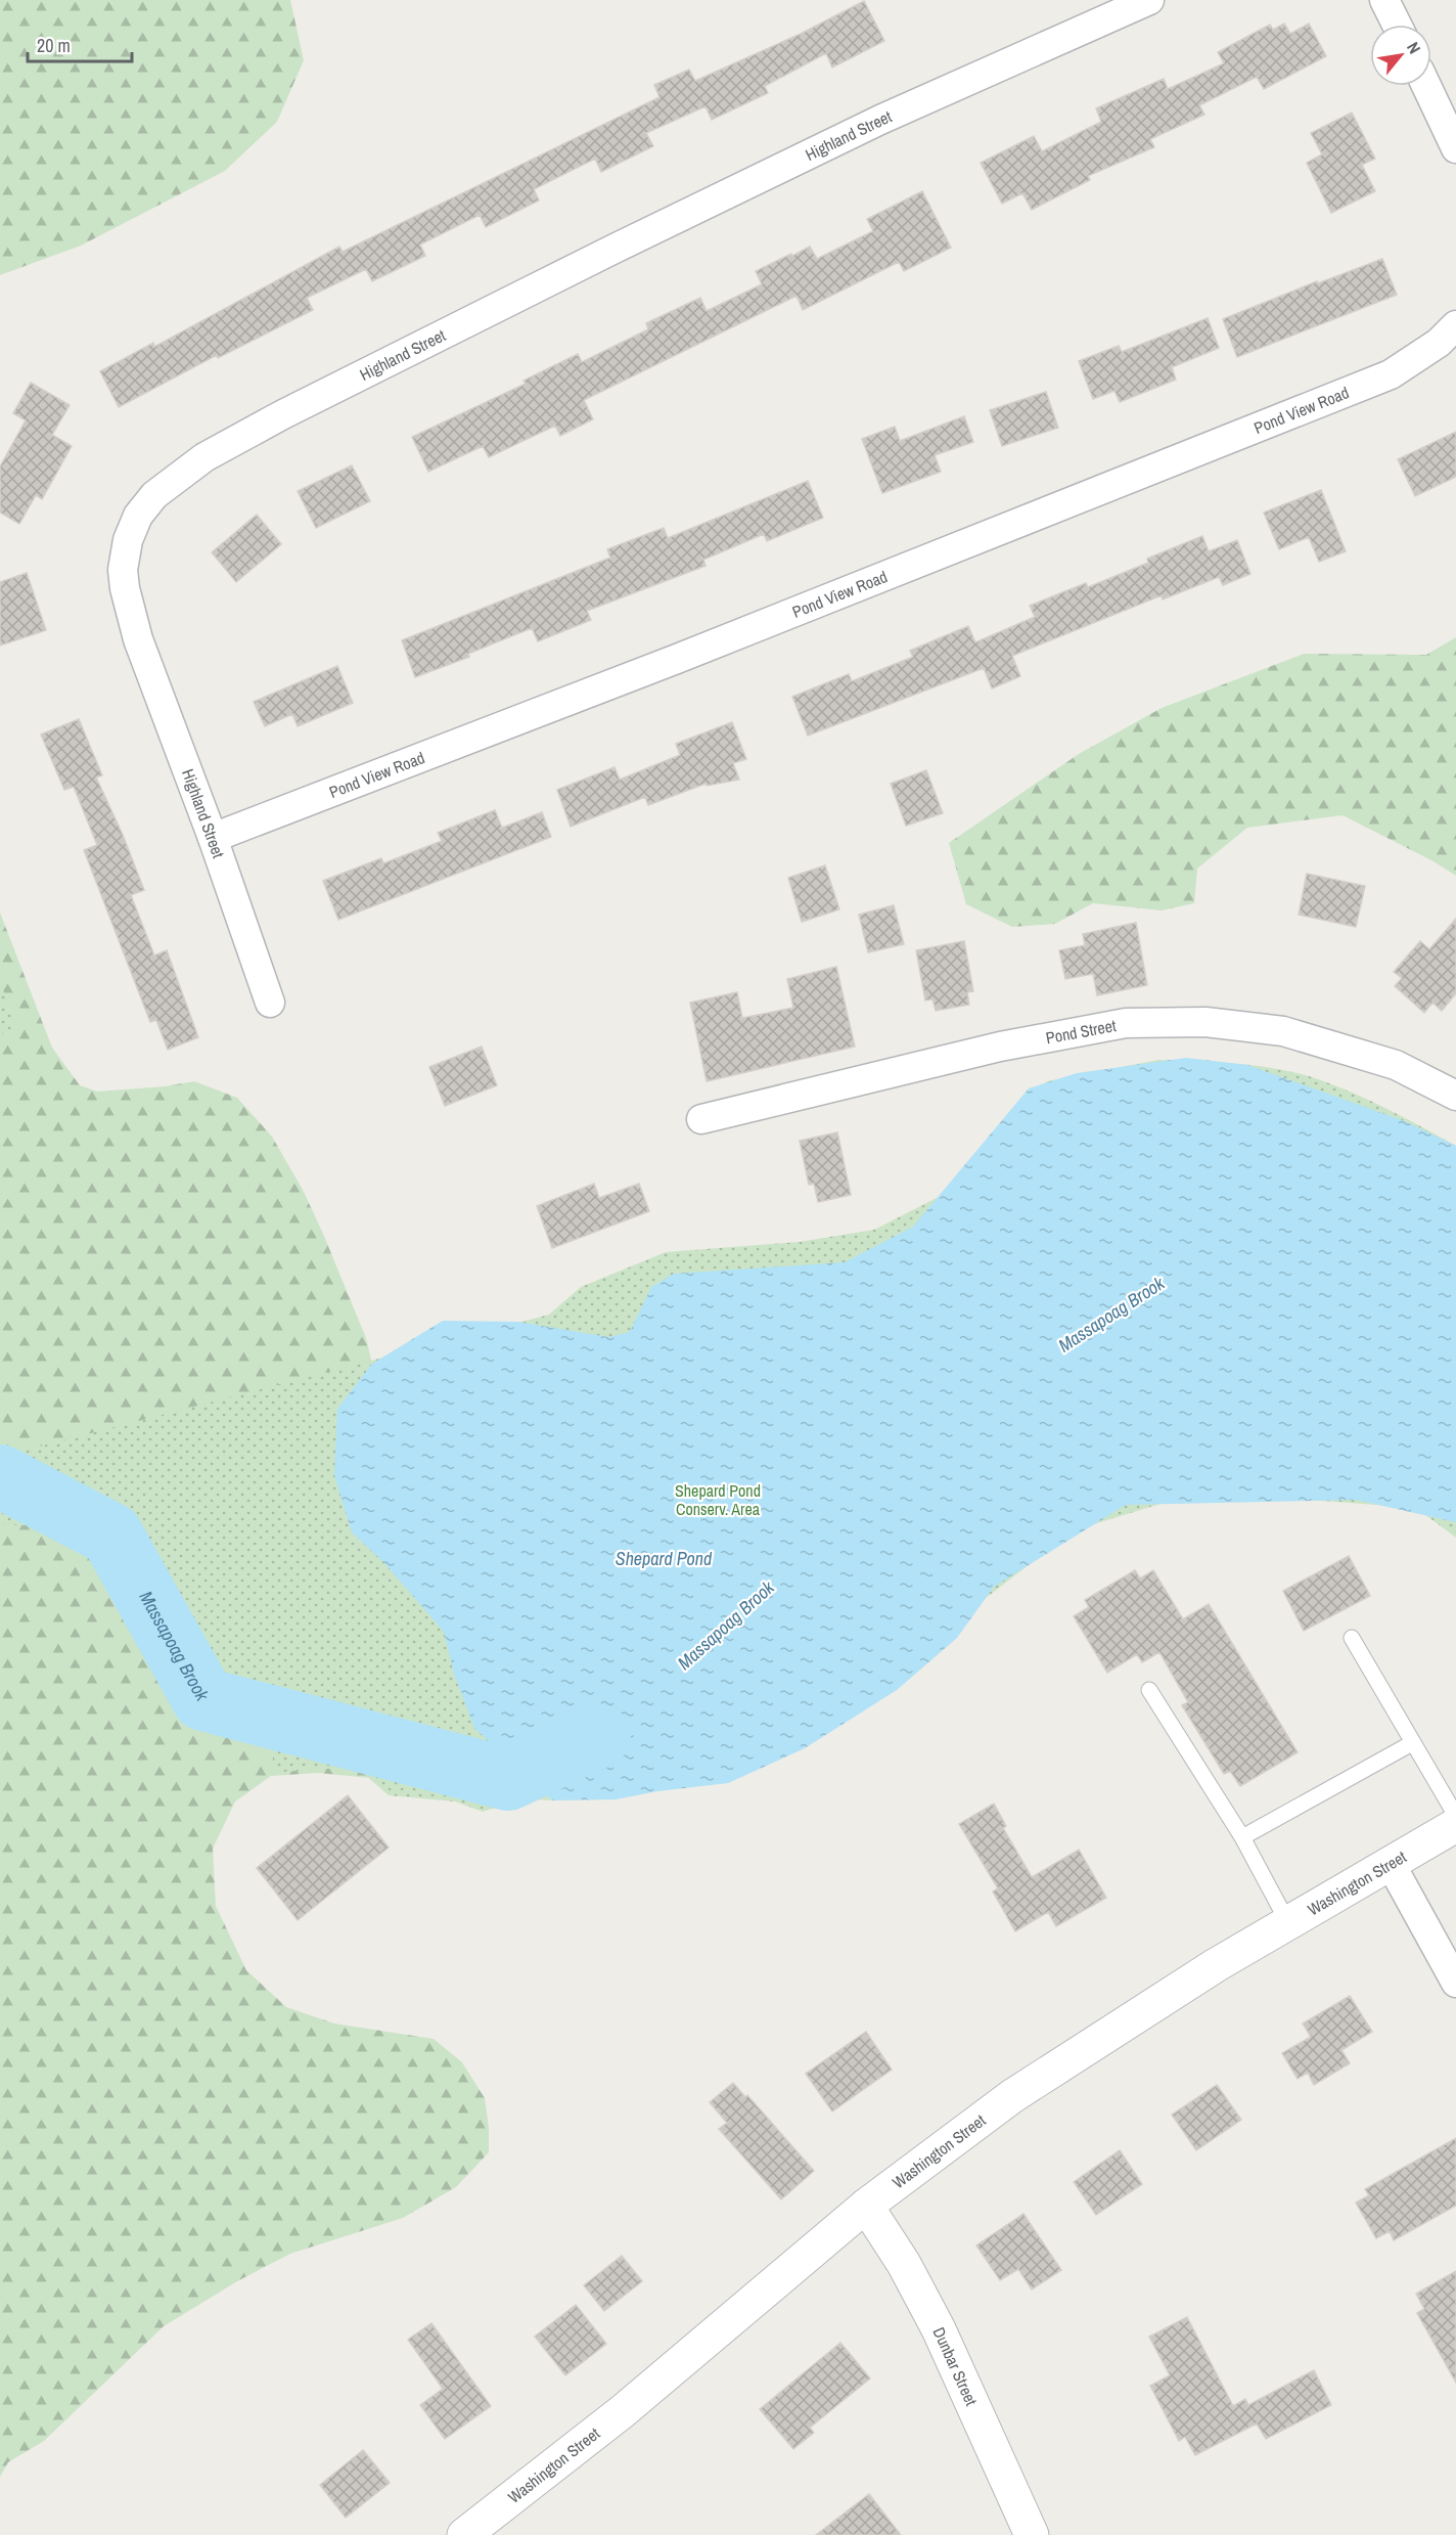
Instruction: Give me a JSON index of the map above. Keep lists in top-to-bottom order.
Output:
{
  "streets": {
    "main road": ["Washington Street", "Dunbar Street"],
    "street": ["Highland Street", "Pond View Road", "Pond Street"]
  },
  "crossings": [
    ["Highland Street", "Pond View Road"],
    ["Washington Street", "Dunbar Street"]
  ],
  "water": ["Massapoag Brook", "Shepard Pond"],
  "parks": ["Shepard Pond Conserv. Area"],
  "scale_bar": "20 m",
  "north": "top right"
}
